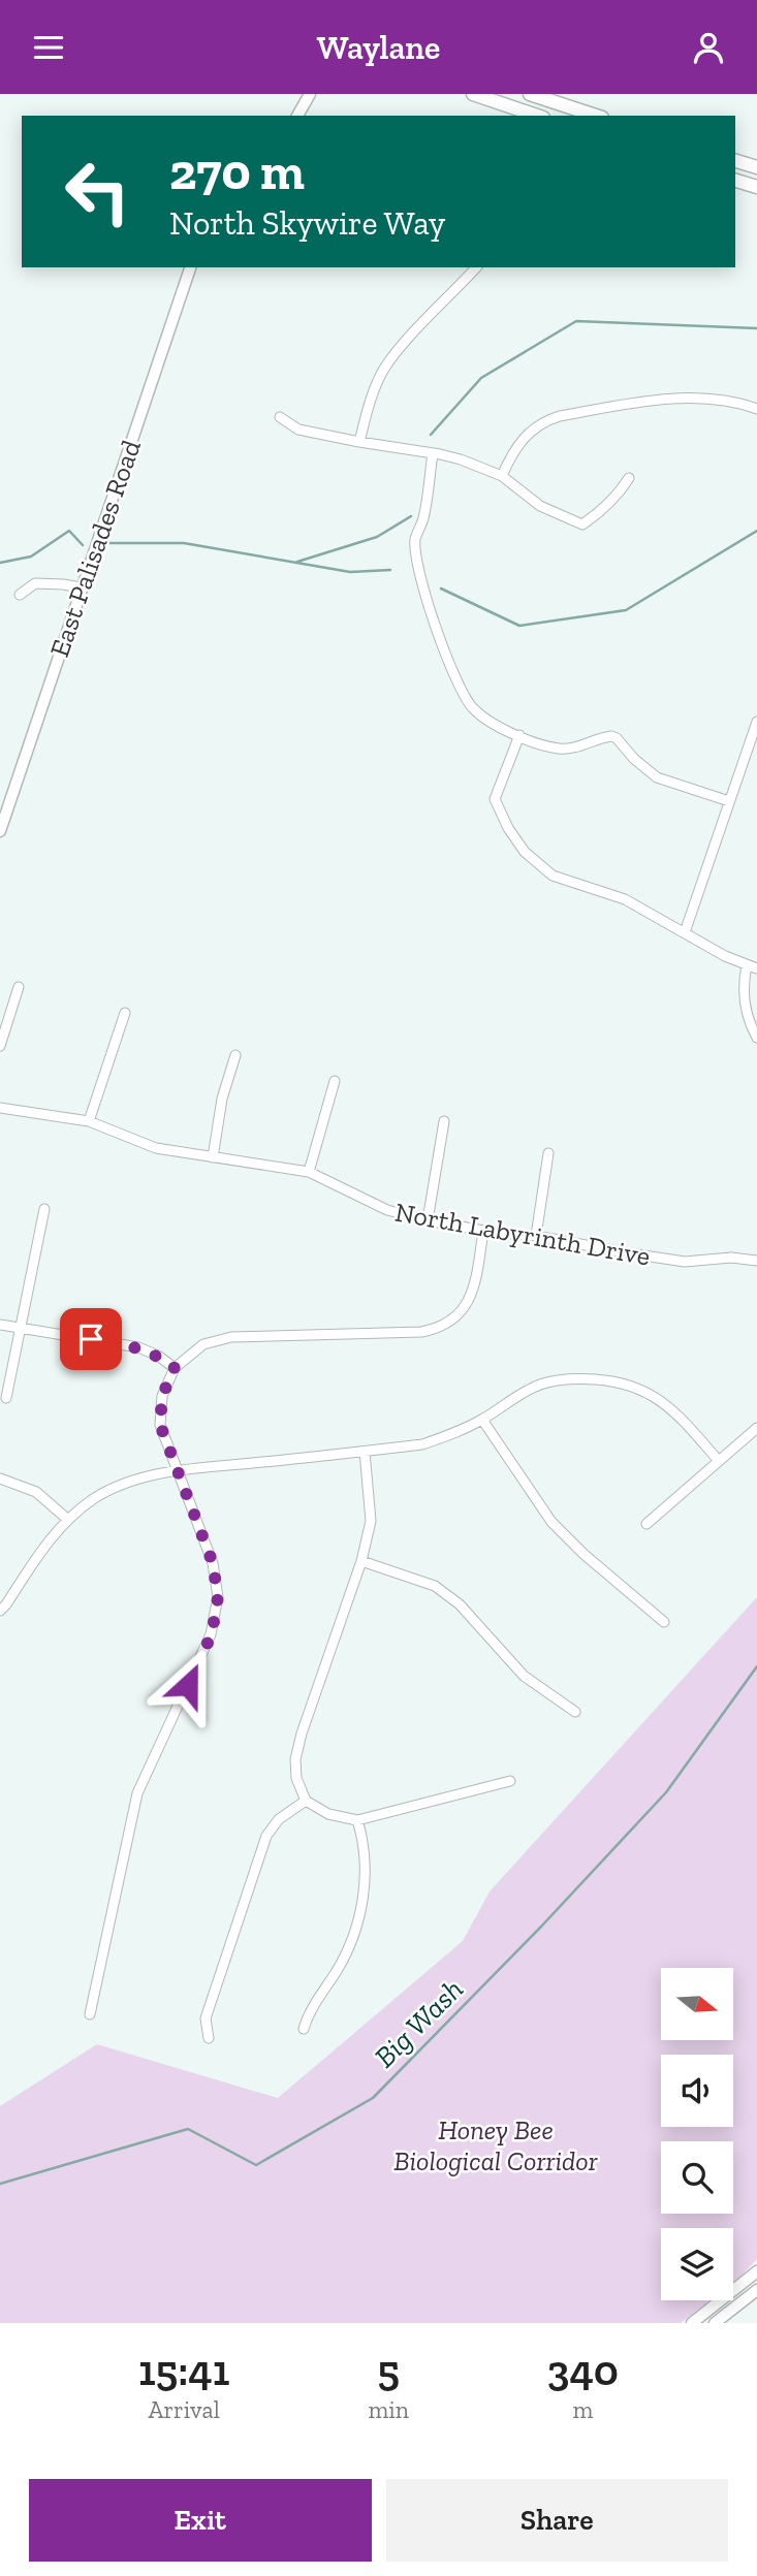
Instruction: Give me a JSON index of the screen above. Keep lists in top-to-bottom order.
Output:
{
  "streets": {
    "street": ["East Palisades Road", "North Labyrinth Drive"]
  },
  "water": ["Big Wash"],
  "parks": ["Honey Bee Biological Corridor"],
  "north": "right",
  "page": {
    "header": "Waylane",
    "turn": ["270 m", "North Skywire Way"],
    "eta": [
      "15:41",
      "Arrival",
      "5",
      "min",
      "340",
      "m"
    ],
    "buttons": ["Exit", "Share"]
  }
}
